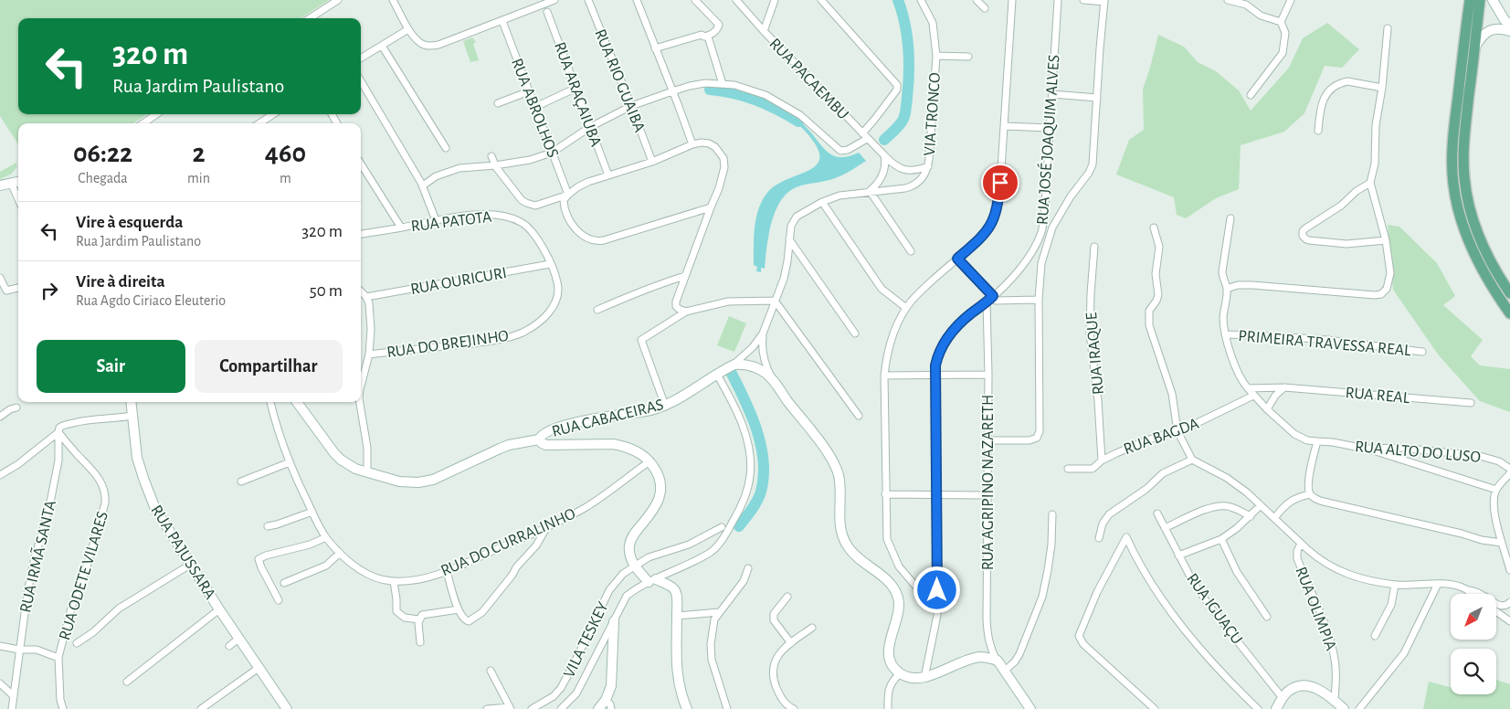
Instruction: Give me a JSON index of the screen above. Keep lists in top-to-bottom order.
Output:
{
  "streets": {
    "main road": ["RUA CABACEIRAS", "RUA PAJUSSARA"],
    "street": [
      "RUA PACAEMBU",
      "RUA RIO GUAIBA",
      "RUA ARAÇAIUBA",
      "RUA ABROLHOS",
      "VIA TRONCO",
      "RUA JOSÉ JOAQUIM ALVES",
      "RUA PATOTA",
      "RUA OURICURI",
      "PRIMEIRA TRAVESSA REAL",
      "RUA DO BREJINHO",
      "RUA IRAQUE",
      "RUA REAL",
      "RUA BAGDA",
      "RUA ALTO DO LUSO",
      "RUA AGRIPINO NAZARETH",
      "RUA DO CURRALINHO",
      "RUA IRMÃ SANTA",
      "RUA ODETE VILARES",
      "RUA IGUAÇU",
      "RUA OLIMPIA",
      "VILA TESKEY"
    ]
  },
  "crossings": [
    ["RUA PACAEMBU", "VIA TRONCO"],
    ["VIA TRONCO", "RUA CABACEIRAS"],
    ["RUA JOSÉ JOAQUIM ALVES", "RUA AGRIPINO NAZARETH"],
    ["RUA PATOTA", "RUA OURICURI"],
    ["RUA PATOTA", "RUA DO BREJINHO"],
    ["RUA OURICURI", "RUA DO BREJINHO"],
    ["PRIMEIRA TRAVESSA REAL", "RUA ALTO DO LUSO"],
    ["RUA IRAQUE", "RUA BAGDA"],
    ["RUA REAL", "RUA ALTO DO LUSO"],
    ["RUA BAGDA", "RUA ALTO DO LUSO"],
    ["RUA IRMÃ SANTA", "RUA ODETE VILARES"]
  ],
  "north": "bottom left",
  "page": {
    "turn": ["320 m", "Rua Jardim Paulistano"],
    "eta": [
      "06:22",
      "Chegada",
      "2",
      "min",
      "460",
      "m"
    ],
    "list": [
      {
        "name": "Vire à esquerda",
        "note": "Rua Jardim Paulistano",
        "value": "320 m"
      },
      {
        "name": "Vire à direita",
        "note": "Rua Agdo Ciriaco Eleuterio",
        "value": "50 m"
      }
    ],
    "buttons": ["Sair", "Compartilhar"]
  }
}
